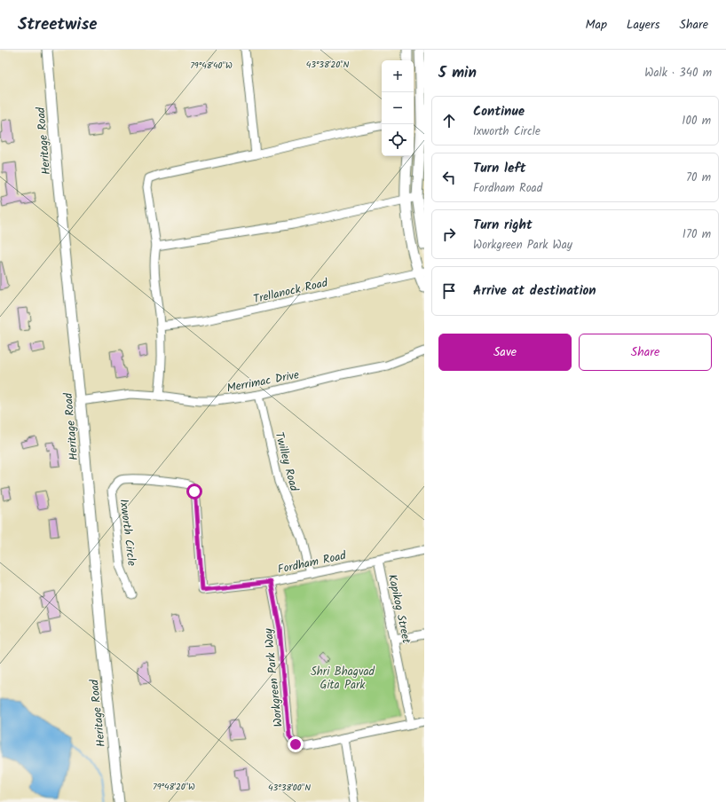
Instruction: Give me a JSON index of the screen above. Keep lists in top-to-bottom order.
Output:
{
  "streets": {
    "street": [
      "Heritage Road",
      "Trellanock Road",
      "Merrimac Drive",
      "Twilley Road",
      "Ixworth Circle",
      "Fordham Road",
      "Kapikog Street",
      "Workgreen Park Way"
    ]
  },
  "crossings": [
    ["Heritage Road", "Merrimac Drive"],
    ["Merrimac Drive", "Twilley Road"],
    ["Twilley Road", "Fordham Road"],
    ["Ixworth Circle", "Fordham Road"],
    ["Fordham Road", "Kapikog Street"],
    ["Fordham Road", "Workgreen Park Way"],
    ["Kapikog Street", "Workgreen Park Way"]
  ],
  "parks": ["Shri Bhagvad Gita Park"],
  "page": {
    "header": "Streetwise",
    "nav": ["Map", "Layers", "Share"],
    "heading": ["5 min", "Walk · 340 m"],
    "map_buttons": ["+", "−"],
    "list": [
      ["Continue", "Ixworth Circle", "100 m"],
      ["Turn left", "Fordham Road", "70 m"],
      ["Turn right", "Workgreen Park Way", "170 m"],
      "Arrive at destination"
    ],
    "buttons": ["Save", "Share"]
  },
  "coordinates": [
    "43°38'20\"N",
    "79°48'40\"W",
    "79°48'20\"W",
    "43°38'00\"N"
  ]
}
